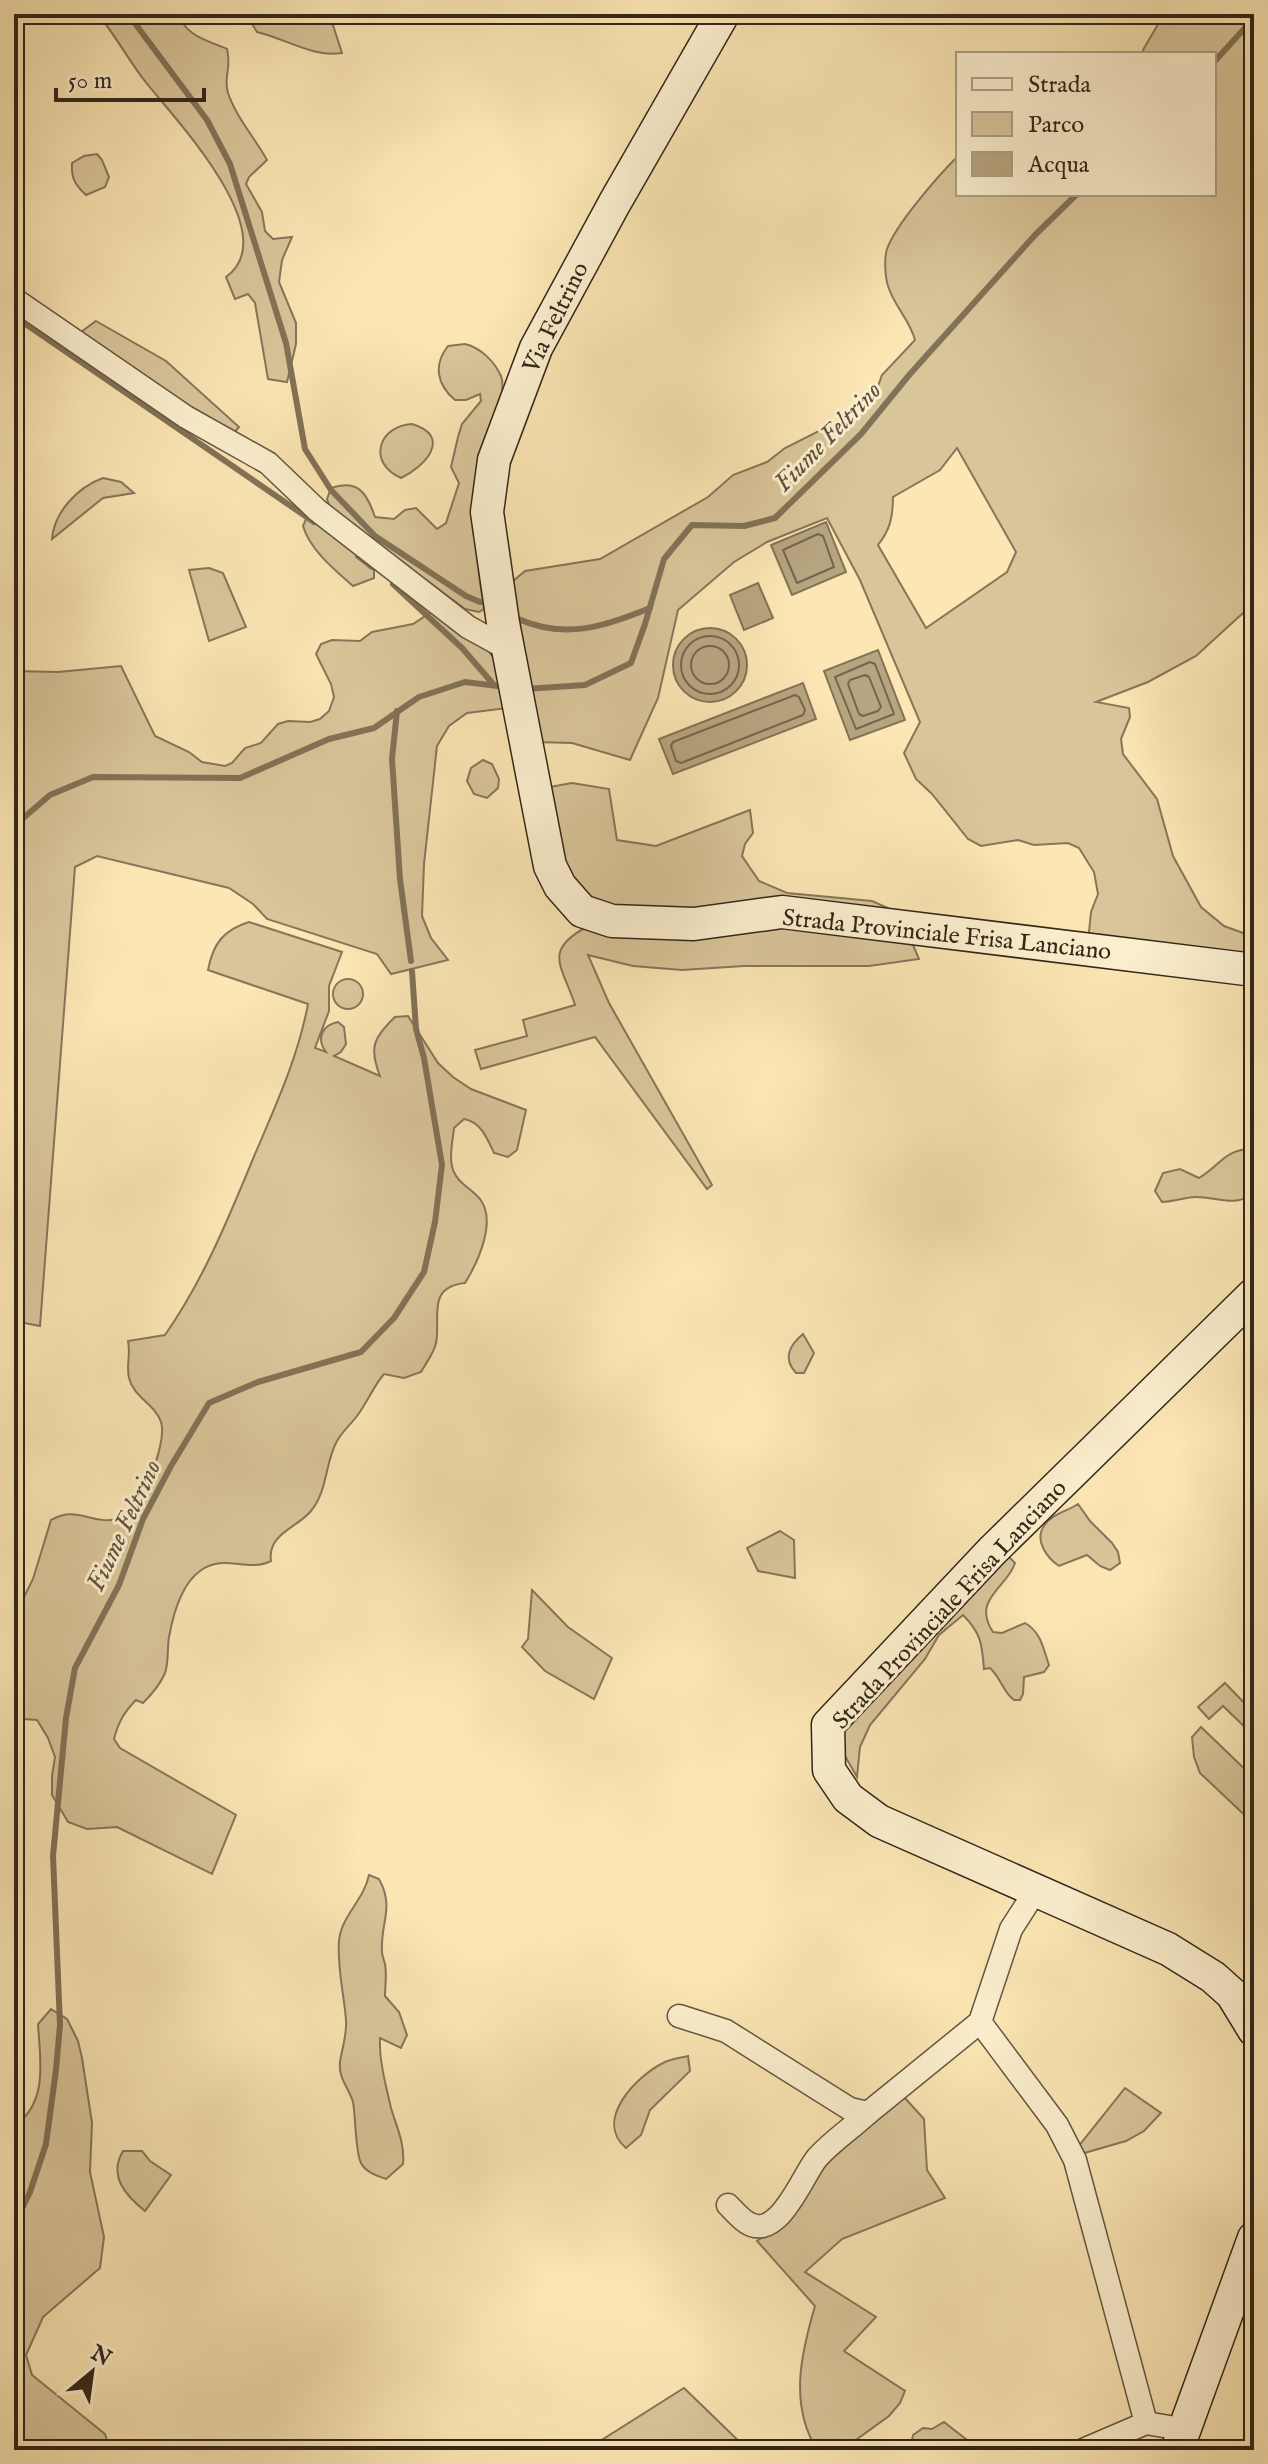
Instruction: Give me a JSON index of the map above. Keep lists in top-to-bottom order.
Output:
{
  "streets": {
    "street": ["Via Feltrino", "Strada Provinciale Frisa Lanciano"]
  },
  "crossings": [
    ["Via Feltrino", "Strada Provinciale Frisa Lanciano"]
  ],
  "water": ["Fiume Feltrino"],
  "legend": ["Strada", "Parco", "Acqua"],
  "scale_bar": "50 m",
  "north": "top right"
}
